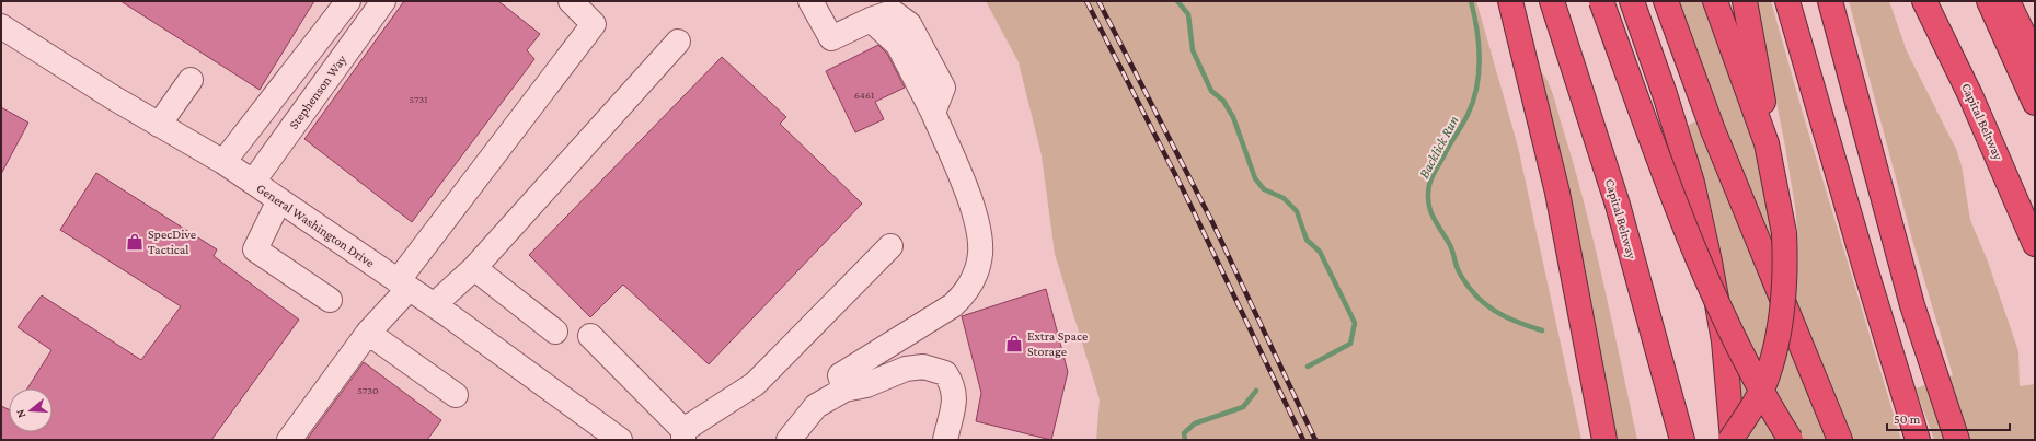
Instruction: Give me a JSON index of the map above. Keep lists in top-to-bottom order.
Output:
{
  "streets": {
    "highway": ["Capital Beltway"],
    "street": ["Stephenson Way", "General Washington Drive"]
  },
  "crossings": [
    ["Stephenson Way", "General Washington Drive"]
  ],
  "water": ["Backlick Run"],
  "places": {
    "shop": ["SpecDive Tactical", "Extra Space Storage"]
  },
  "house_numbers": ["6461", "5731", "5730"],
  "scale_bar": "50 m",
  "north": "left"
}
